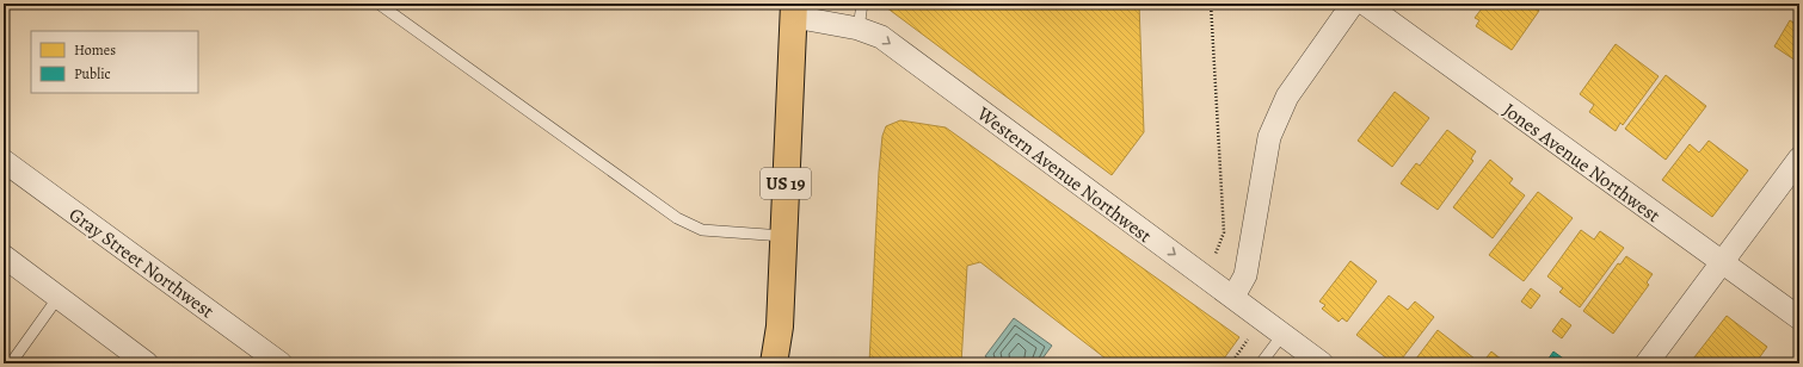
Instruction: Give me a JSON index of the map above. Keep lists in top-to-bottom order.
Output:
{
  "streets": {
    "main road": ["US 19"],
    "street": ["Jones Avenue Northwest", "Western Avenue Northwest", "Gray Street Northwest"]
  },
  "crossings": [
    ["Western Avenue Northwest", "US 19"]
  ],
  "one_way": ["Western Avenue Northwest"],
  "legend": ["Homes", "Public"]
}
